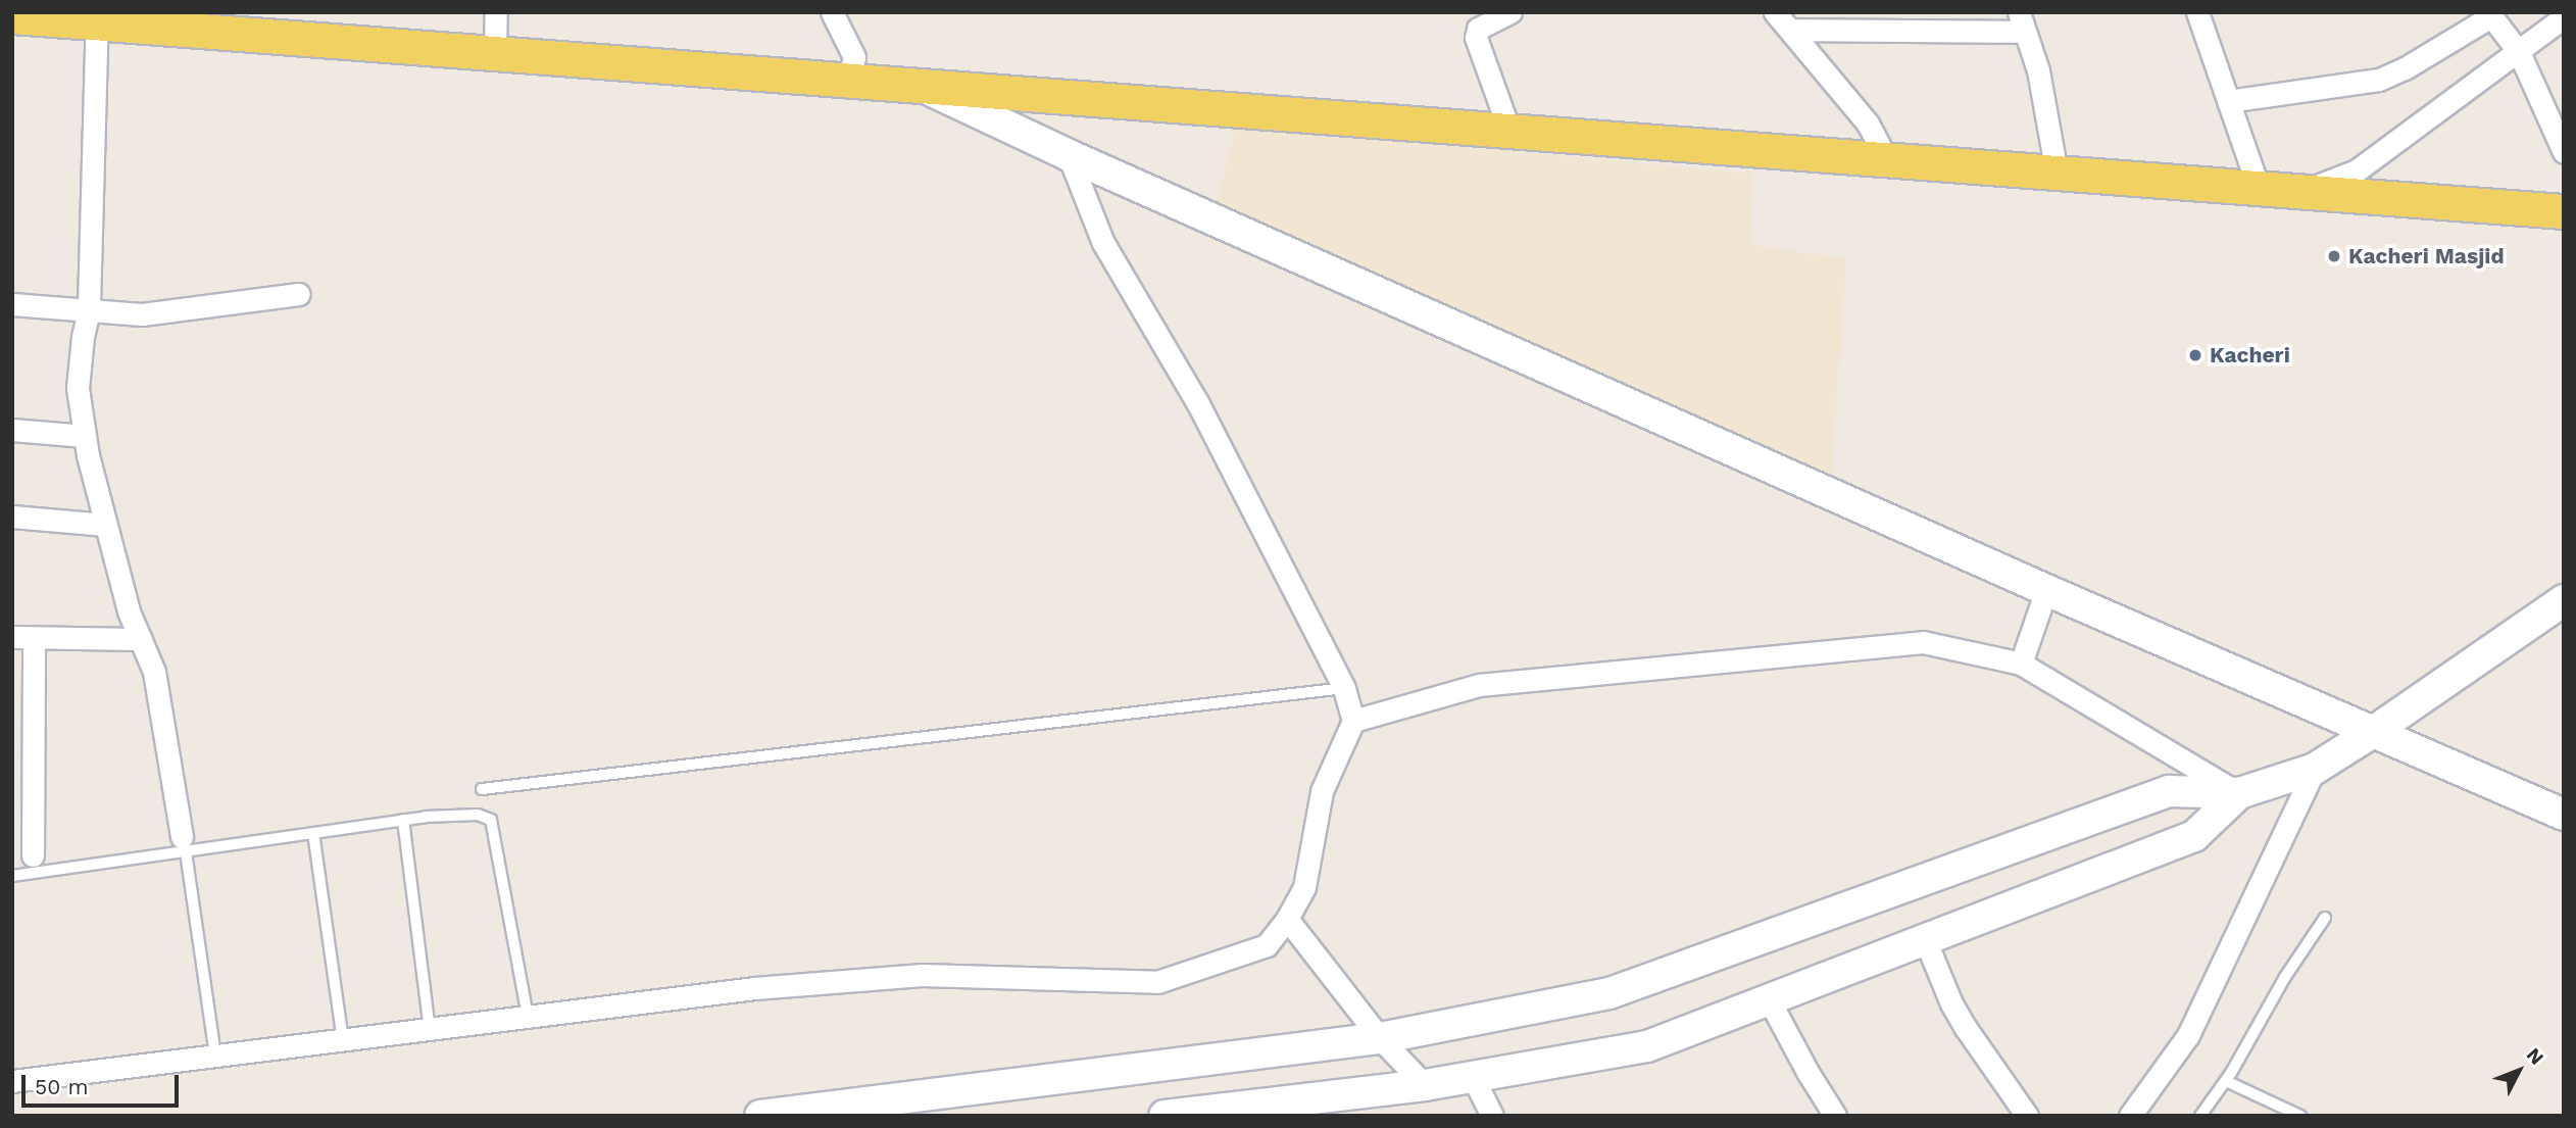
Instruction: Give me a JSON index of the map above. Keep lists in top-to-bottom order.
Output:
{
  "places": ["Kacheri Masjid", "Kacheri"],
  "scale_bar": "50 m",
  "north": "top right"
}
